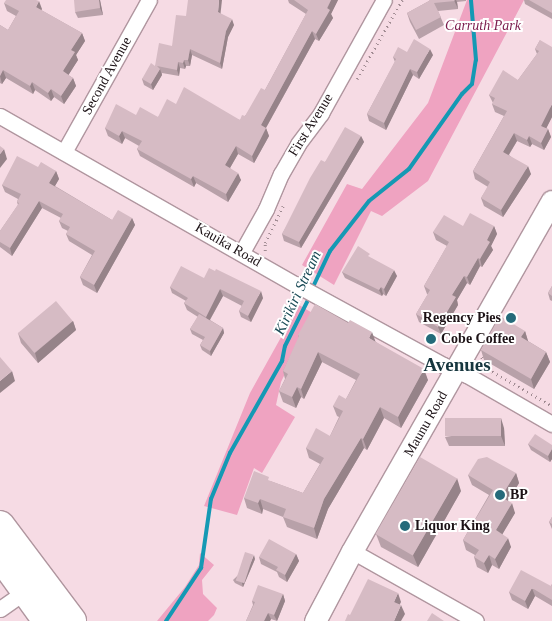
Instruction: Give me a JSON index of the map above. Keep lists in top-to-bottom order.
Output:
{
  "streets": {
    "main road": ["Maunu Road"],
    "street": ["Second Avenue", "First Avenue", "Kauika Road"]
  },
  "crossings": [
    ["Second Avenue", "Kauika Road"],
    ["First Avenue", "Kauika Road"],
    ["Kauika Road", "Maunu Road"]
  ],
  "districts": ["Avenues"],
  "water": ["Kirikiri Stream"],
  "parks": ["Carruth Park"],
  "places": [
    "Regency Pies",
    "Cobe Coffee",
    "BP",
    "Liquor King"
  ]
}
